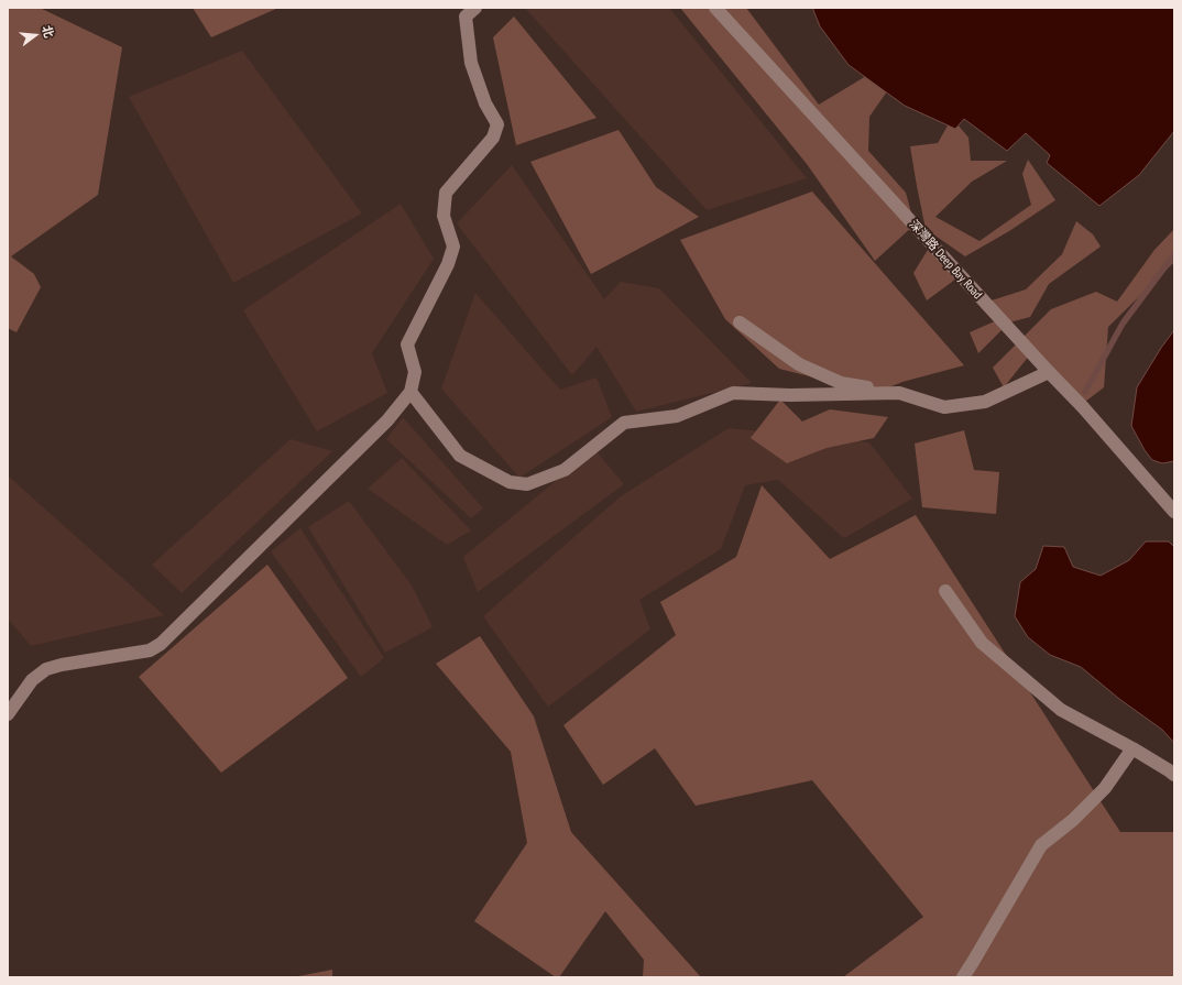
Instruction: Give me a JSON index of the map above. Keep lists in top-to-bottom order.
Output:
{
  "streets": {
    "street": ["深灣路 Deep Bay Road"]
  },
  "north": "right"
}
